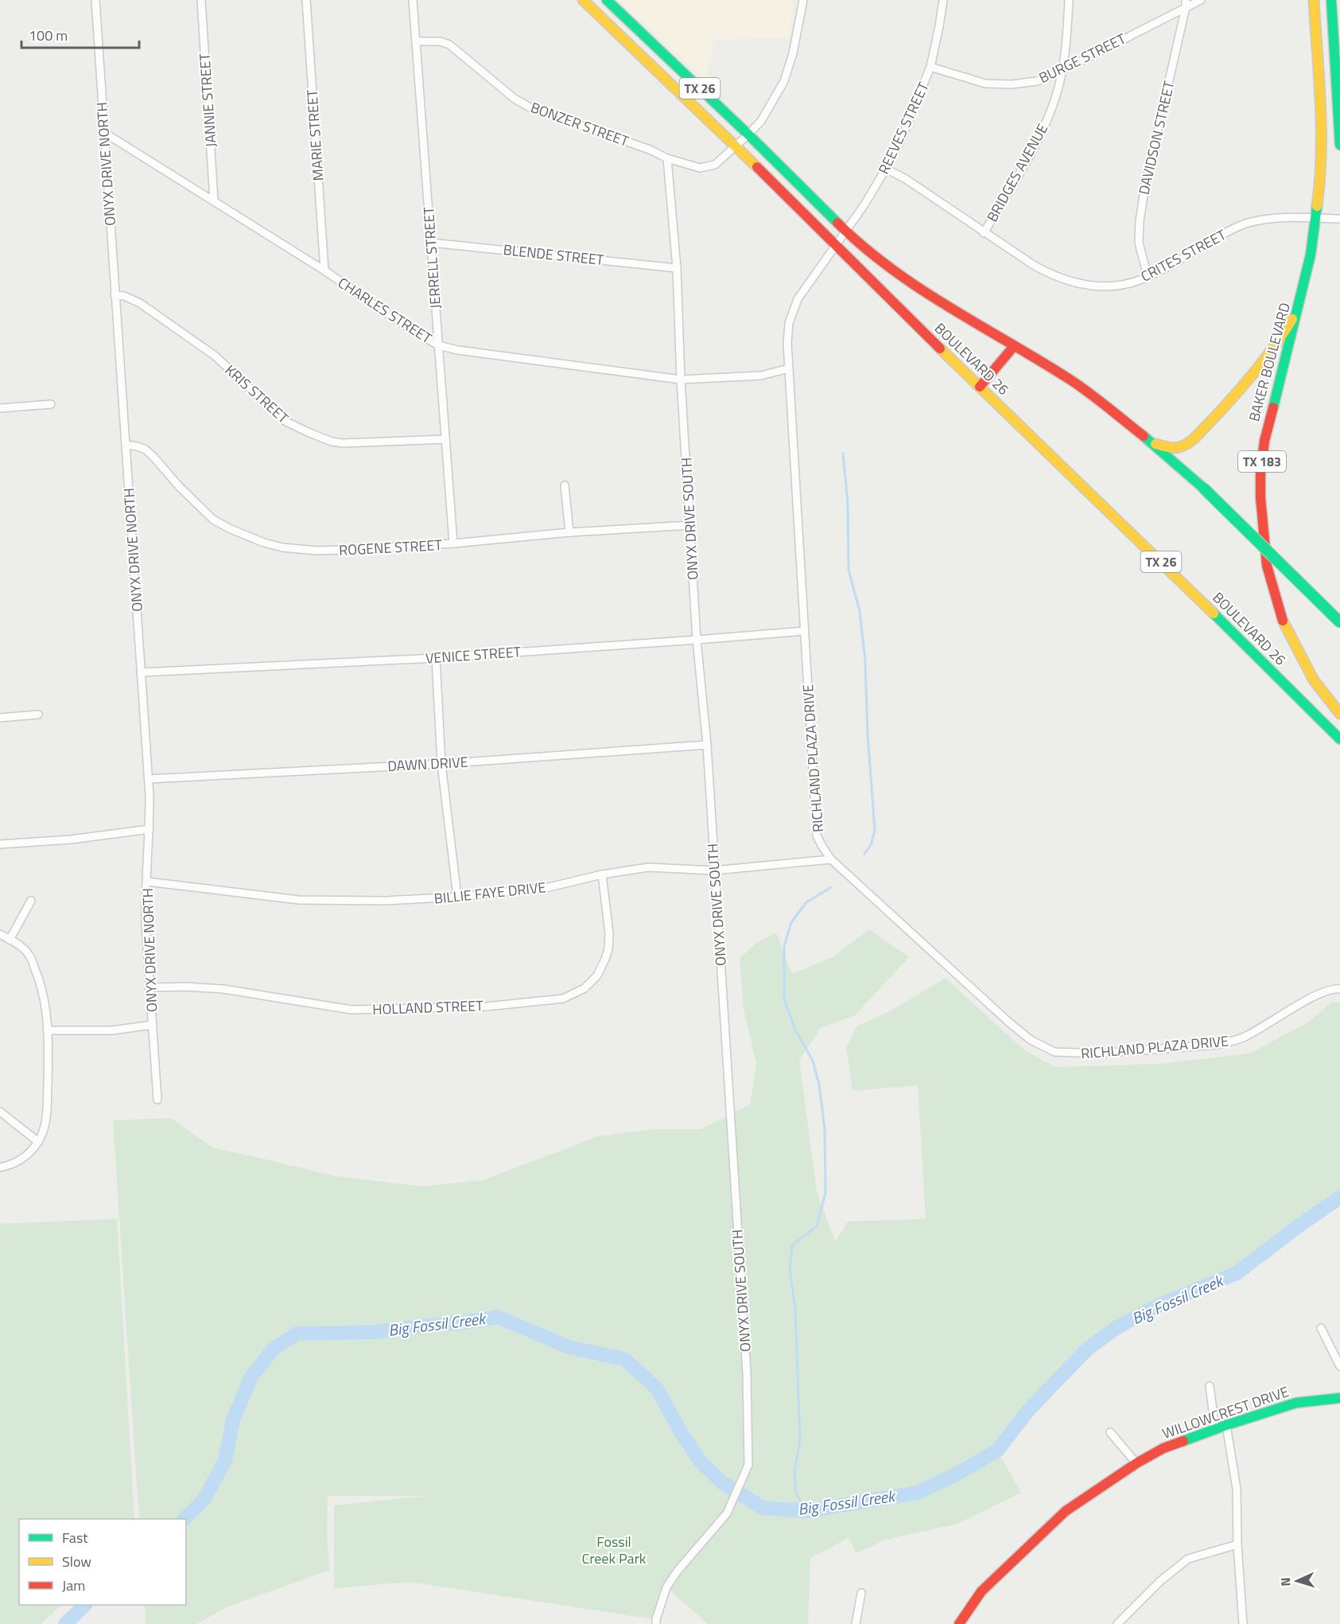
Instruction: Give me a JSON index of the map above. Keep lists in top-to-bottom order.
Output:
{
  "streets": {
    "main road": [
      "TX 26",
      "BOULEVARD 26",
      "BAKER BOULEVARD",
      "TX 183",
      "WILLOWCREST DRIVE"
    ],
    "street": [
      "BURGE STREET",
      "JANNIE STREET",
      "BONZER STREET",
      "REEVES STREET",
      "MARIE STREET",
      "DAVIDSON STREET",
      "ONYX DRIVE NORTH",
      "BRIDGES AVENUE",
      "BLENDE STREET",
      "CRITES STREET",
      "JERRELL STREET",
      "CHARLES STREET",
      "KRIS STREET",
      "ONYX DRIVE SOUTH",
      "ROGENE STREET",
      "VENICE STREET",
      "RICHLAND PLAZA DRIVE",
      "DAWN DRIVE",
      "BILLIE FAYE DRIVE",
      "HOLLAND STREET"
    ]
  },
  "crossings": [
    ["BURGE STREET", "REEVES STREET"],
    ["BURGE STREET", "DAVIDSON STREET"],
    ["BURGE STREET", "BRIDGES AVENUE"],
    ["JANNIE STREET", "CHARLES STREET"],
    ["BONZER STREET", "JERRELL STREET"],
    ["BONZER STREET", "BOULEVARD 26"],
    ["BONZER STREET", "ONYX DRIVE SOUTH"],
    ["REEVES STREET", "CRITES STREET"],
    ["REEVES STREET", "BOULEVARD 26"],
    ["REEVES STREET", "RICHLAND PLAZA DRIVE"],
    ["MARIE STREET", "CHARLES STREET"],
    ["DAVIDSON STREET", "CRITES STREET"],
    ["ONYX DRIVE NORTH", "CHARLES STREET"],
    ["ONYX DRIVE NORTH", "KRIS STREET"],
    ["ONYX DRIVE NORTH", "ROGENE STREET"],
    ["ONYX DRIVE NORTH", "VENICE STREET"],
    ["ONYX DRIVE NORTH", "DAWN DRIVE"],
    ["ONYX DRIVE NORTH", "BILLIE FAYE DRIVE"],
    ["ONYX DRIVE NORTH", "HOLLAND STREET"],
    ["BRIDGES AVENUE", "CRITES STREET"],
    ["BLENDE STREET", "JERRELL STREET"],
    ["BLENDE STREET", "ONYX DRIVE SOUTH"],
    ["CRITES STREET", "BAKER BOULEVARD"],
    ["JERRELL STREET", "CHARLES STREET"],
    ["JERRELL STREET", "KRIS STREET"],
    ["JERRELL STREET", "ROGENE STREET"],
    ["CHARLES STREET", "ONYX DRIVE SOUTH"],
    ["CHARLES STREET", "RICHLAND PLAZA DRIVE"],
    ["BOULEVARD 26", "RICHLAND PLAZA DRIVE"],
    ["ONYX DRIVE SOUTH", "ROGENE STREET"],
    ["ONYX DRIVE SOUTH", "VENICE STREET"],
    ["ONYX DRIVE SOUTH", "DAWN DRIVE"],
    ["ONYX DRIVE SOUTH", "BILLIE FAYE DRIVE"],
    ["VENICE STREET", "RICHLAND PLAZA DRIVE"],
    ["RICHLAND PLAZA DRIVE", "BILLIE FAYE DRIVE"],
    ["BILLIE FAYE DRIVE", "HOLLAND STREET"]
  ],
  "water": ["Big Fossil Creek"],
  "parks": ["Fossil Creek Park"],
  "legend": ["Fast", "Slow", "Jam"],
  "scale_bar": "100 m",
  "north": "left"
}
